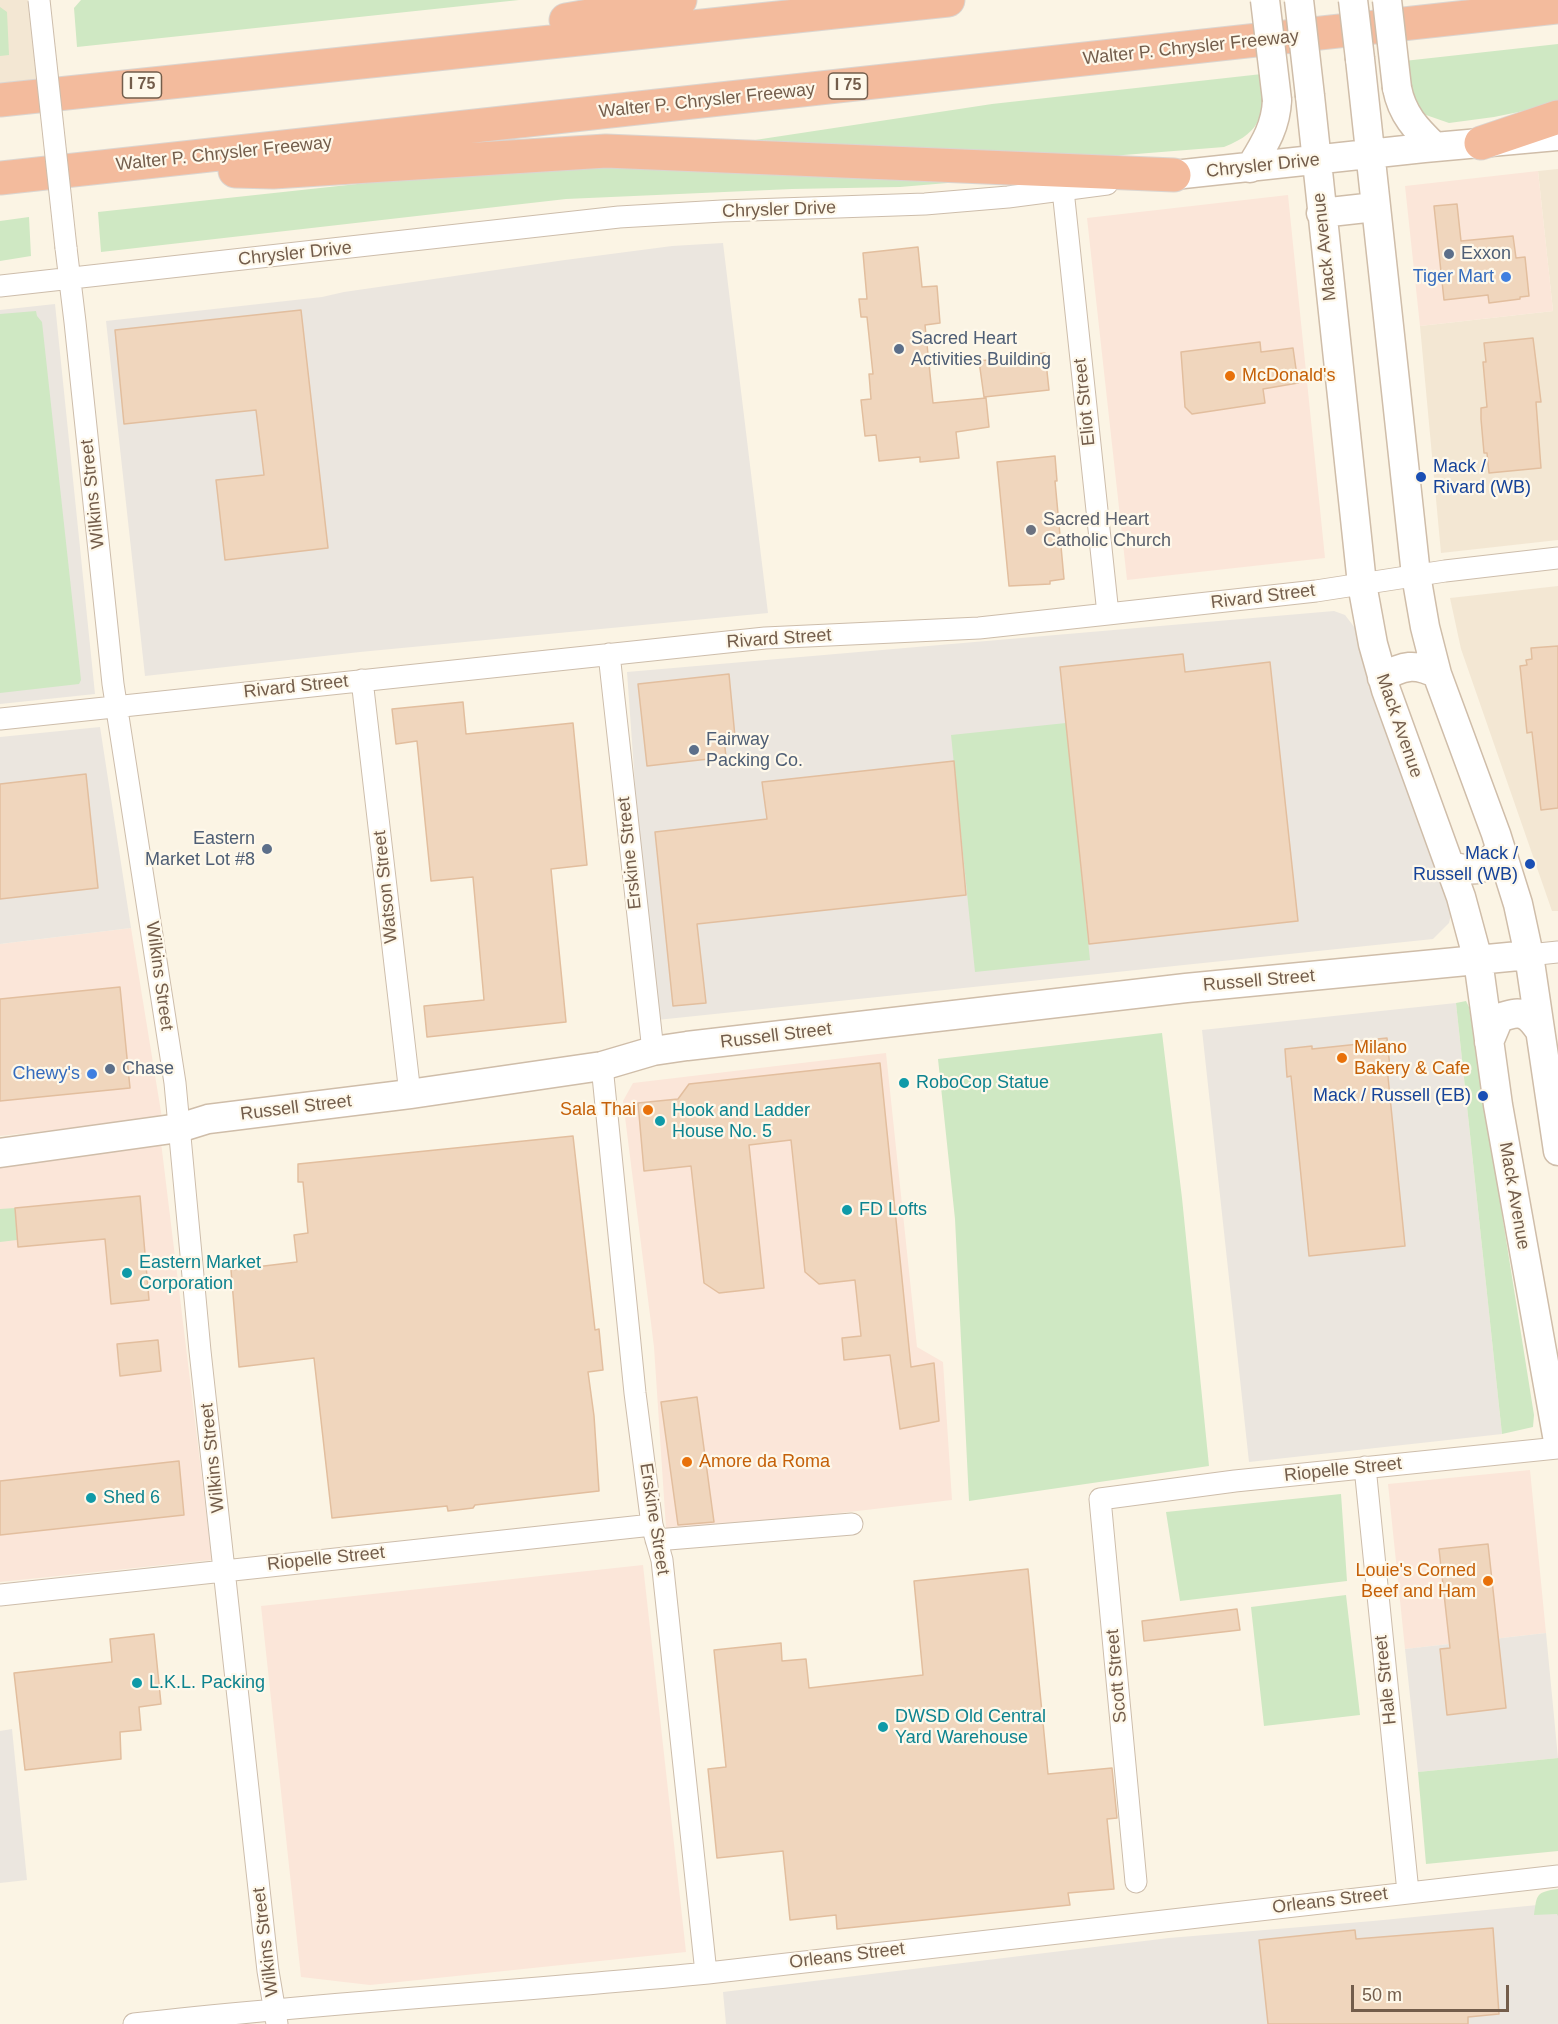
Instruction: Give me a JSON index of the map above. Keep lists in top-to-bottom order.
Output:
{
  "streets": {
    "highway": ["Walter P. Chrysler Freeway", "I 75"],
    "main road": ["Chrysler Drive", "Mack Avenue", "Russell Street"],
    "street": [
      "Eliot Street",
      "Wilkins Street",
      "Rivard Street",
      "Erskine Street",
      "Watson Street",
      "Riopelle Street",
      "Scott Street",
      "Hale Street",
      "Orleans Street"
    ]
  },
  "crossings": [
    ["Chrysler Drive", "Mack Avenue"],
    ["Chrysler Drive", "Eliot Street"],
    ["Chrysler Drive", "Wilkins Street"],
    ["Mack Avenue", "Rivard Street"],
    ["Mack Avenue", "Russell Street"],
    ["Eliot Street", "Rivard Street"],
    ["Wilkins Street", "Rivard Street"],
    ["Wilkins Street", "Russell Street"],
    ["Wilkins Street", "Riopelle Street"],
    ["Wilkins Street", "Orleans Street"],
    ["Rivard Street", "Erskine Street"],
    ["Rivard Street", "Watson Street"],
    ["Erskine Street", "Russell Street"],
    ["Erskine Street", "Riopelle Street"],
    ["Erskine Street", "Orleans Street"],
    ["Watson Street", "Russell Street"],
    ["Riopelle Street", "Scott Street"],
    ["Riopelle Street", "Hale Street"],
    ["Hale Street", "Orleans Street"]
  ],
  "places": [
    "Exxon",
    "Tiger Mart",
    "Sacred Heart Activities Building",
    "McDonald's",
    "Mack / Rivard (WB)",
    "Sacred Heart Catholic Church",
    "Fairway Packing Co.",
    "Eastern Market Lot #8",
    "Mack / Russell (WB)",
    "Milano Bakery & Cafe",
    "Chase",
    "Chewy's",
    "RoboCop Statue",
    "Mack / Russell (EB)",
    "Sala Thai",
    "Hook and Ladder House No. 5",
    "FD Lofts",
    "Eastern Market Corporation",
    "Amore da Roma",
    "Shed 6",
    "Louie's Corned Beef and Ham",
    "L.K.L. Packing",
    "DWSD Old Central Yard Warehouse"
  ],
  "scale_bar": "50 m"
}
